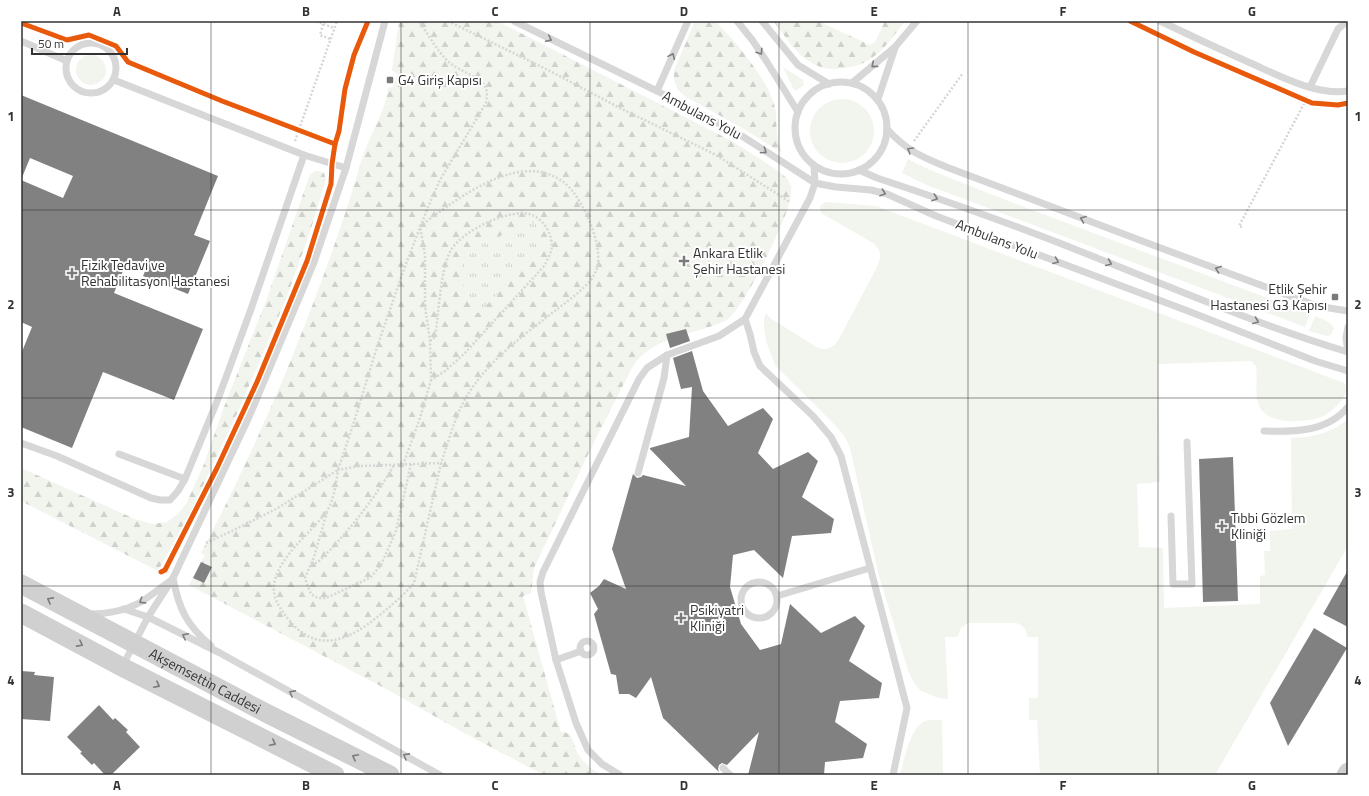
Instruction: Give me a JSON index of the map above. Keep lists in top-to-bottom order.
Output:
{
  "streets": {
    "main road": ["Akşemsettin Caddesi"],
    "lane": ["Ambulans Yolu"]
  },
  "places": {
    "transit": ["G4 Giriş Kapısı", "Etlik Şehir Hastanesi G3 Kapısı"],
    "health": [
      "Ankara Etlik Şehir Hastanesi",
      "Fizik Tedavi ve Rehabilitasyon Hastanesi",
      "Tıbbi Gözlem Kliniği",
      "Psikiyatri Kliniği"
    ]
  },
  "scale_bar": "50 m",
  "grid": {
    "columns": [
      "A",
      "B",
      "C",
      "D",
      "E",
      "F",
      "G"
    ],
    "rows": [
      "1",
      "2",
      "3",
      "4"
    ]
  }
}
